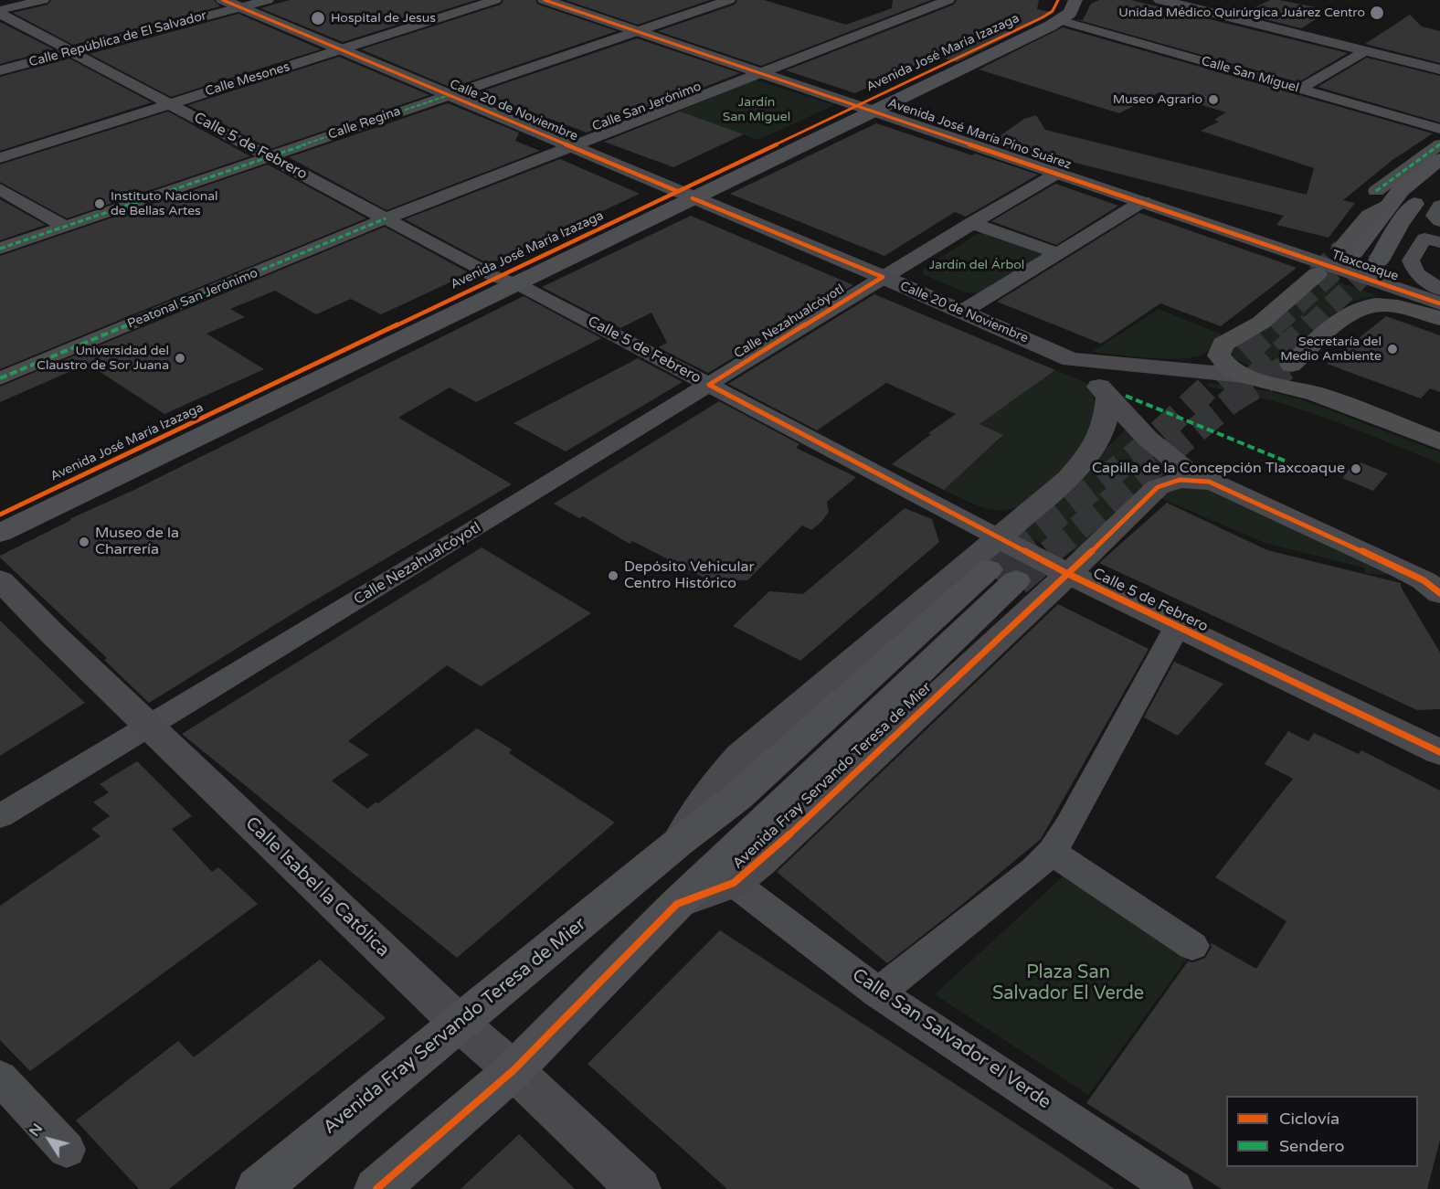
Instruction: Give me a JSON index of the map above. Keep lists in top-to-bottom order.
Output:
{
  "streets": {
    "main road": [
      "Avenida José María Izazaga",
      "Calle 20 de Noviembre",
      "Avenida José María Pino Suárez",
      "Calle 5 de Febrero",
      "Tlaxcoaque",
      "Avenida Fray Servando Teresa de Mier",
      "Calle Isabel la Católica"
    ],
    "street": [
      "Calle República de El Salvador",
      "Calle San Miguel",
      "Calle Mesones",
      "Calle San Jerónimo",
      "Calle Regina",
      "Peatonal San Jerónimo",
      "Calle Nezahualcóyotl",
      "Calle San Salvador el Verde"
    ]
  },
  "crossings": [
    ["Calle República de El Salvador", "Calle 20 de Noviembre"],
    ["Calle República de El Salvador", "Calle 5 de Febrero"],
    ["Avenida José María Izazaga", "Calle San Miguel"],
    ["Avenida José María Izazaga", "Calle 20 de Noviembre"],
    ["Avenida José María Izazaga", "Avenida José María Pino Suárez"],
    ["Avenida José María Izazaga", "Calle 5 de Febrero"],
    ["Calle Mesones", "Calle 20 de Noviembre"],
    ["Calle Mesones", "Calle 5 de Febrero"],
    ["Calle San Jerónimo", "Calle 20 de Noviembre"],
    ["Calle San Jerónimo", "Avenida José María Pino Suárez"],
    ["Calle San Jerónimo", "Calle 5 de Febrero"],
    ["Calle San Jerónimo", "Peatonal San Jerónimo"],
    ["Calle 20 de Noviembre", "Calle Regina"],
    ["Calle 20 de Noviembre", "Calle Nezahualcóyotl"],
    ["Calle Regina", "Avenida José María Pino Suárez"],
    ["Calle Regina", "Calle 5 de Febrero"],
    ["Avenida José María Pino Suárez", "Tlaxcoaque"],
    ["Avenida José María Pino Suárez", "Calle Nezahualcóyotl"],
    ["Calle 5 de Febrero", "Peatonal San Jerónimo"],
    ["Calle 5 de Febrero", "Calle Nezahualcóyotl"],
    ["Calle 5 de Febrero", "Avenida Fray Servando Teresa de Mier"],
    ["Calle Nezahualcóyotl", "Calle Isabel la Católica"],
    ["Avenida Fray Servando Teresa de Mier", "Calle Isabel la Católica"],
    ["Avenida Fray Servando Teresa de Mier", "Calle San Salvador el Verde"]
  ],
  "parks": ["Jardín San Miguel", "Jardín del Árbol", "Plaza San Salvador El Verde"],
  "places": [
    "Unidad Médico Quirúrgica Juárez Centro",
    "Hospital de Jesus",
    "Museo Agrario",
    "Instituto Nacional de Bellas Artes",
    "Secretaría del Medio Ambiente",
    "Universidad del Claustro de Sor Juana",
    "Capilla de la Concepción Tlaxcoaque",
    "Museo de la Charrería",
    "Depósito Vehicular Centro Histórico"
  ],
  "legend": ["Ciclovía", "Sendero"],
  "north": "top left"
}
